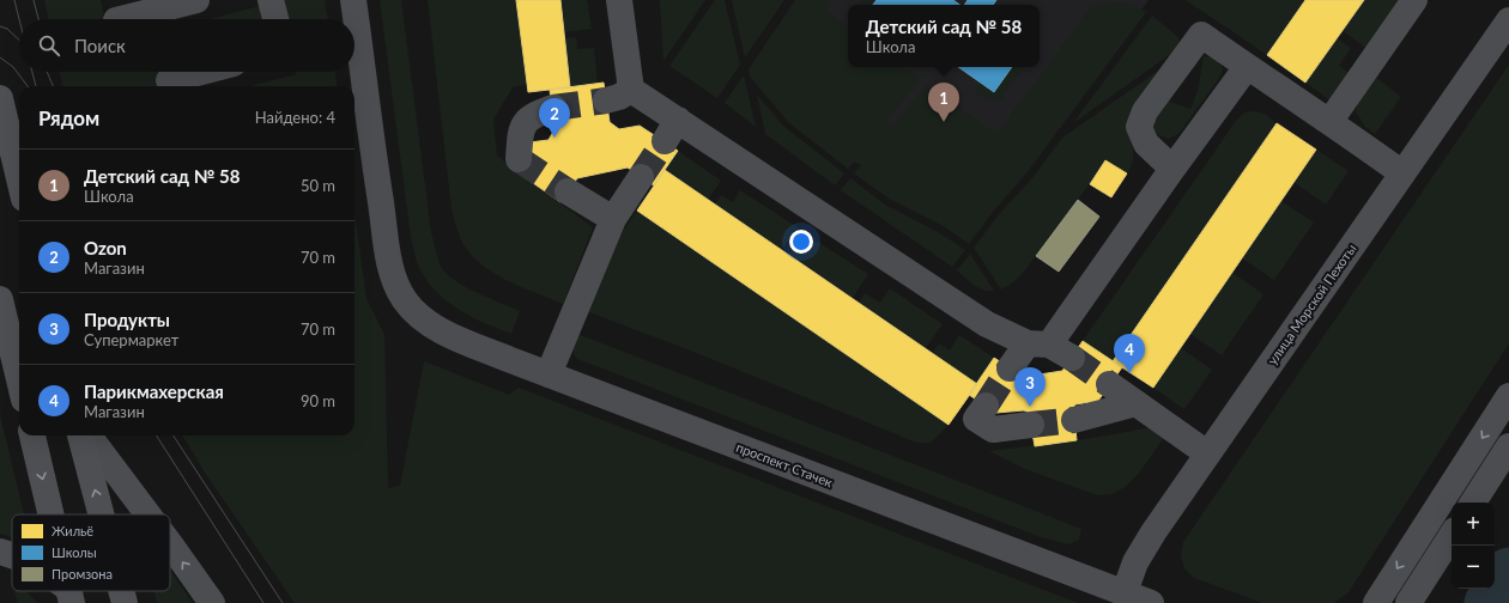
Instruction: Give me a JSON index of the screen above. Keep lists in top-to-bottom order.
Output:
{
  "streets": {
    "street": ["улица Морской Пехоты", "проспект Стачек"]
  },
  "crossings": [
    ["улица Морской Пехоты", "проспект Стачек"]
  ],
  "legend": ["Жильё", "Школы", "Промзона"],
  "page": {
    "popup": ["Детский сад № 58", "Школа"],
    "search": "Поиск",
    "pins": [
      "1",
      "2",
      "4",
      "3"
    ],
    "heading": ["Рядом", "Найдено: 4"],
    "list": [
      {
        "mark": "1",
        "name": "Детский сад № 58",
        "note": "Школа",
        "value": "50 m"
      },
      {
        "mark": "2",
        "name": "Ozon",
        "note": "Магазин",
        "value": "70 m"
      },
      {
        "mark": "3",
        "name": "Продукты",
        "note": "Супермаркет",
        "value": "70 m"
      },
      {
        "mark": "4",
        "name": "Парикмахерская",
        "note": "Магазин",
        "value": "90 m"
      }
    ],
    "map_buttons": ["+", "−"]
  }
}
